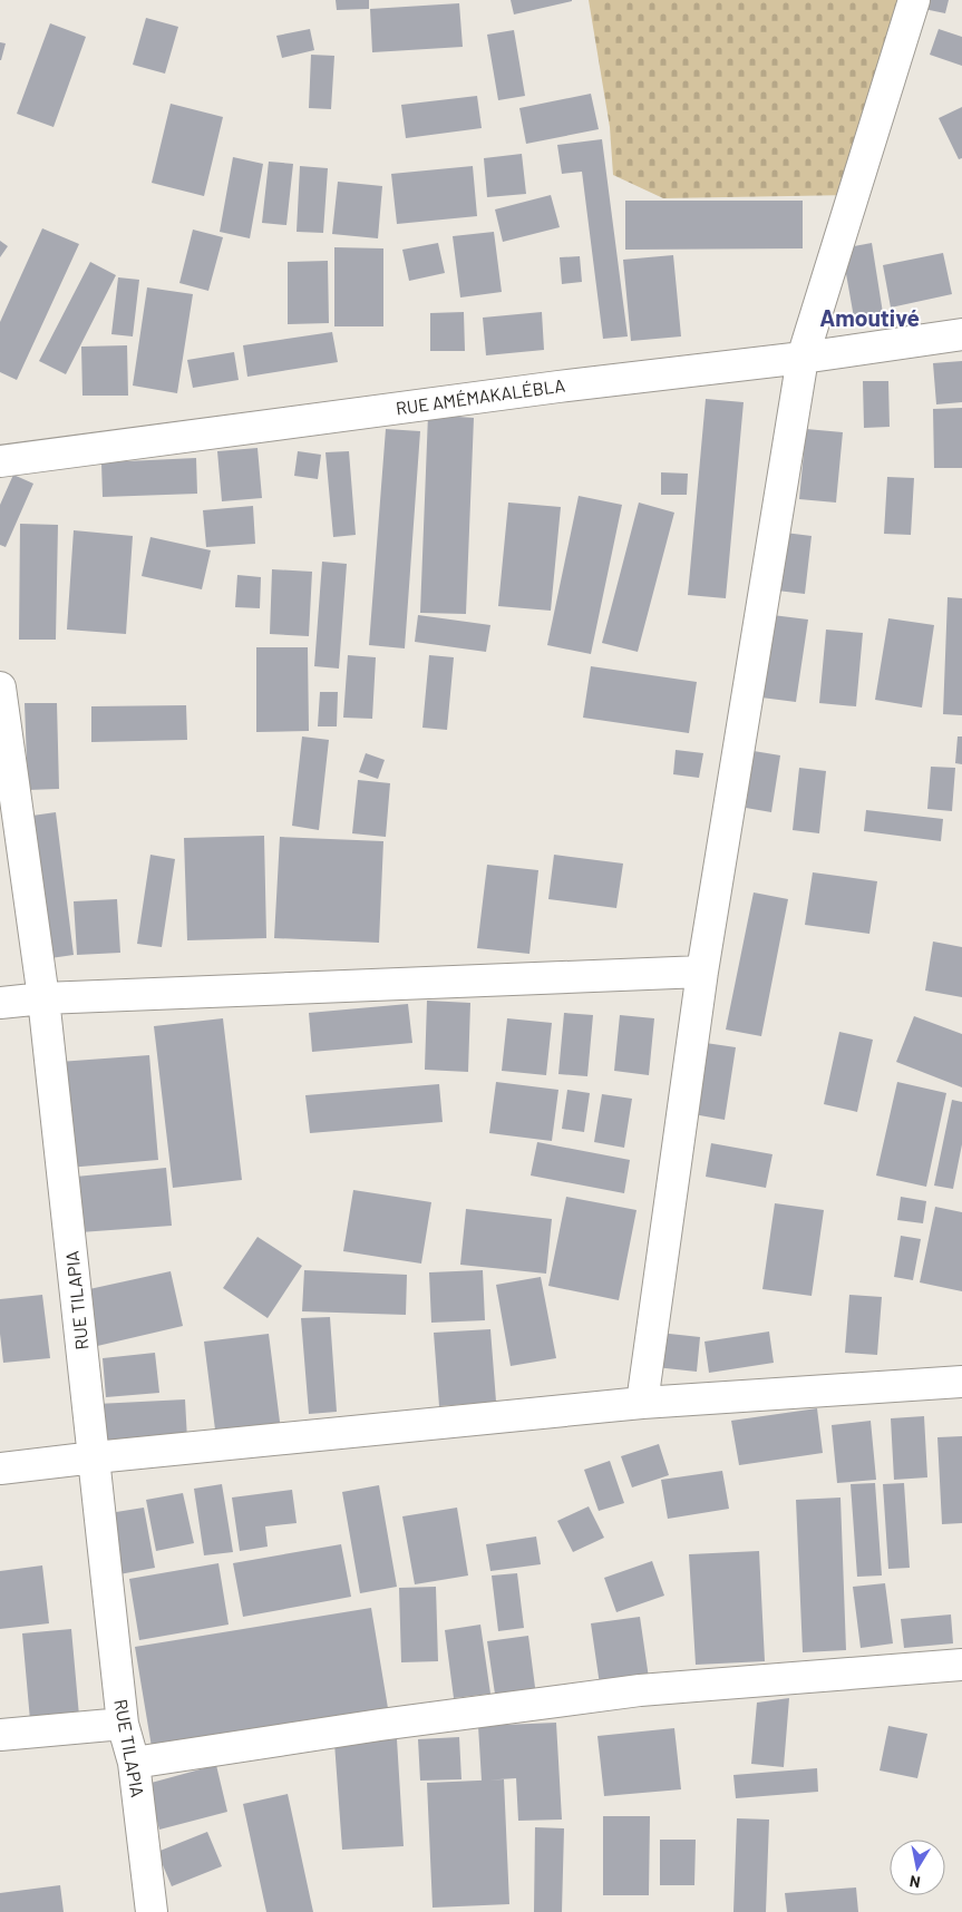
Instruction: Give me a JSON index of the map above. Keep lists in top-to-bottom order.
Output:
{
  "streets": {
    "street": ["RUE AMÉMAKALÉBLA", "RUE TILAPIA"]
  },
  "districts": ["Amoutivé"],
  "north": "bottom"
}
